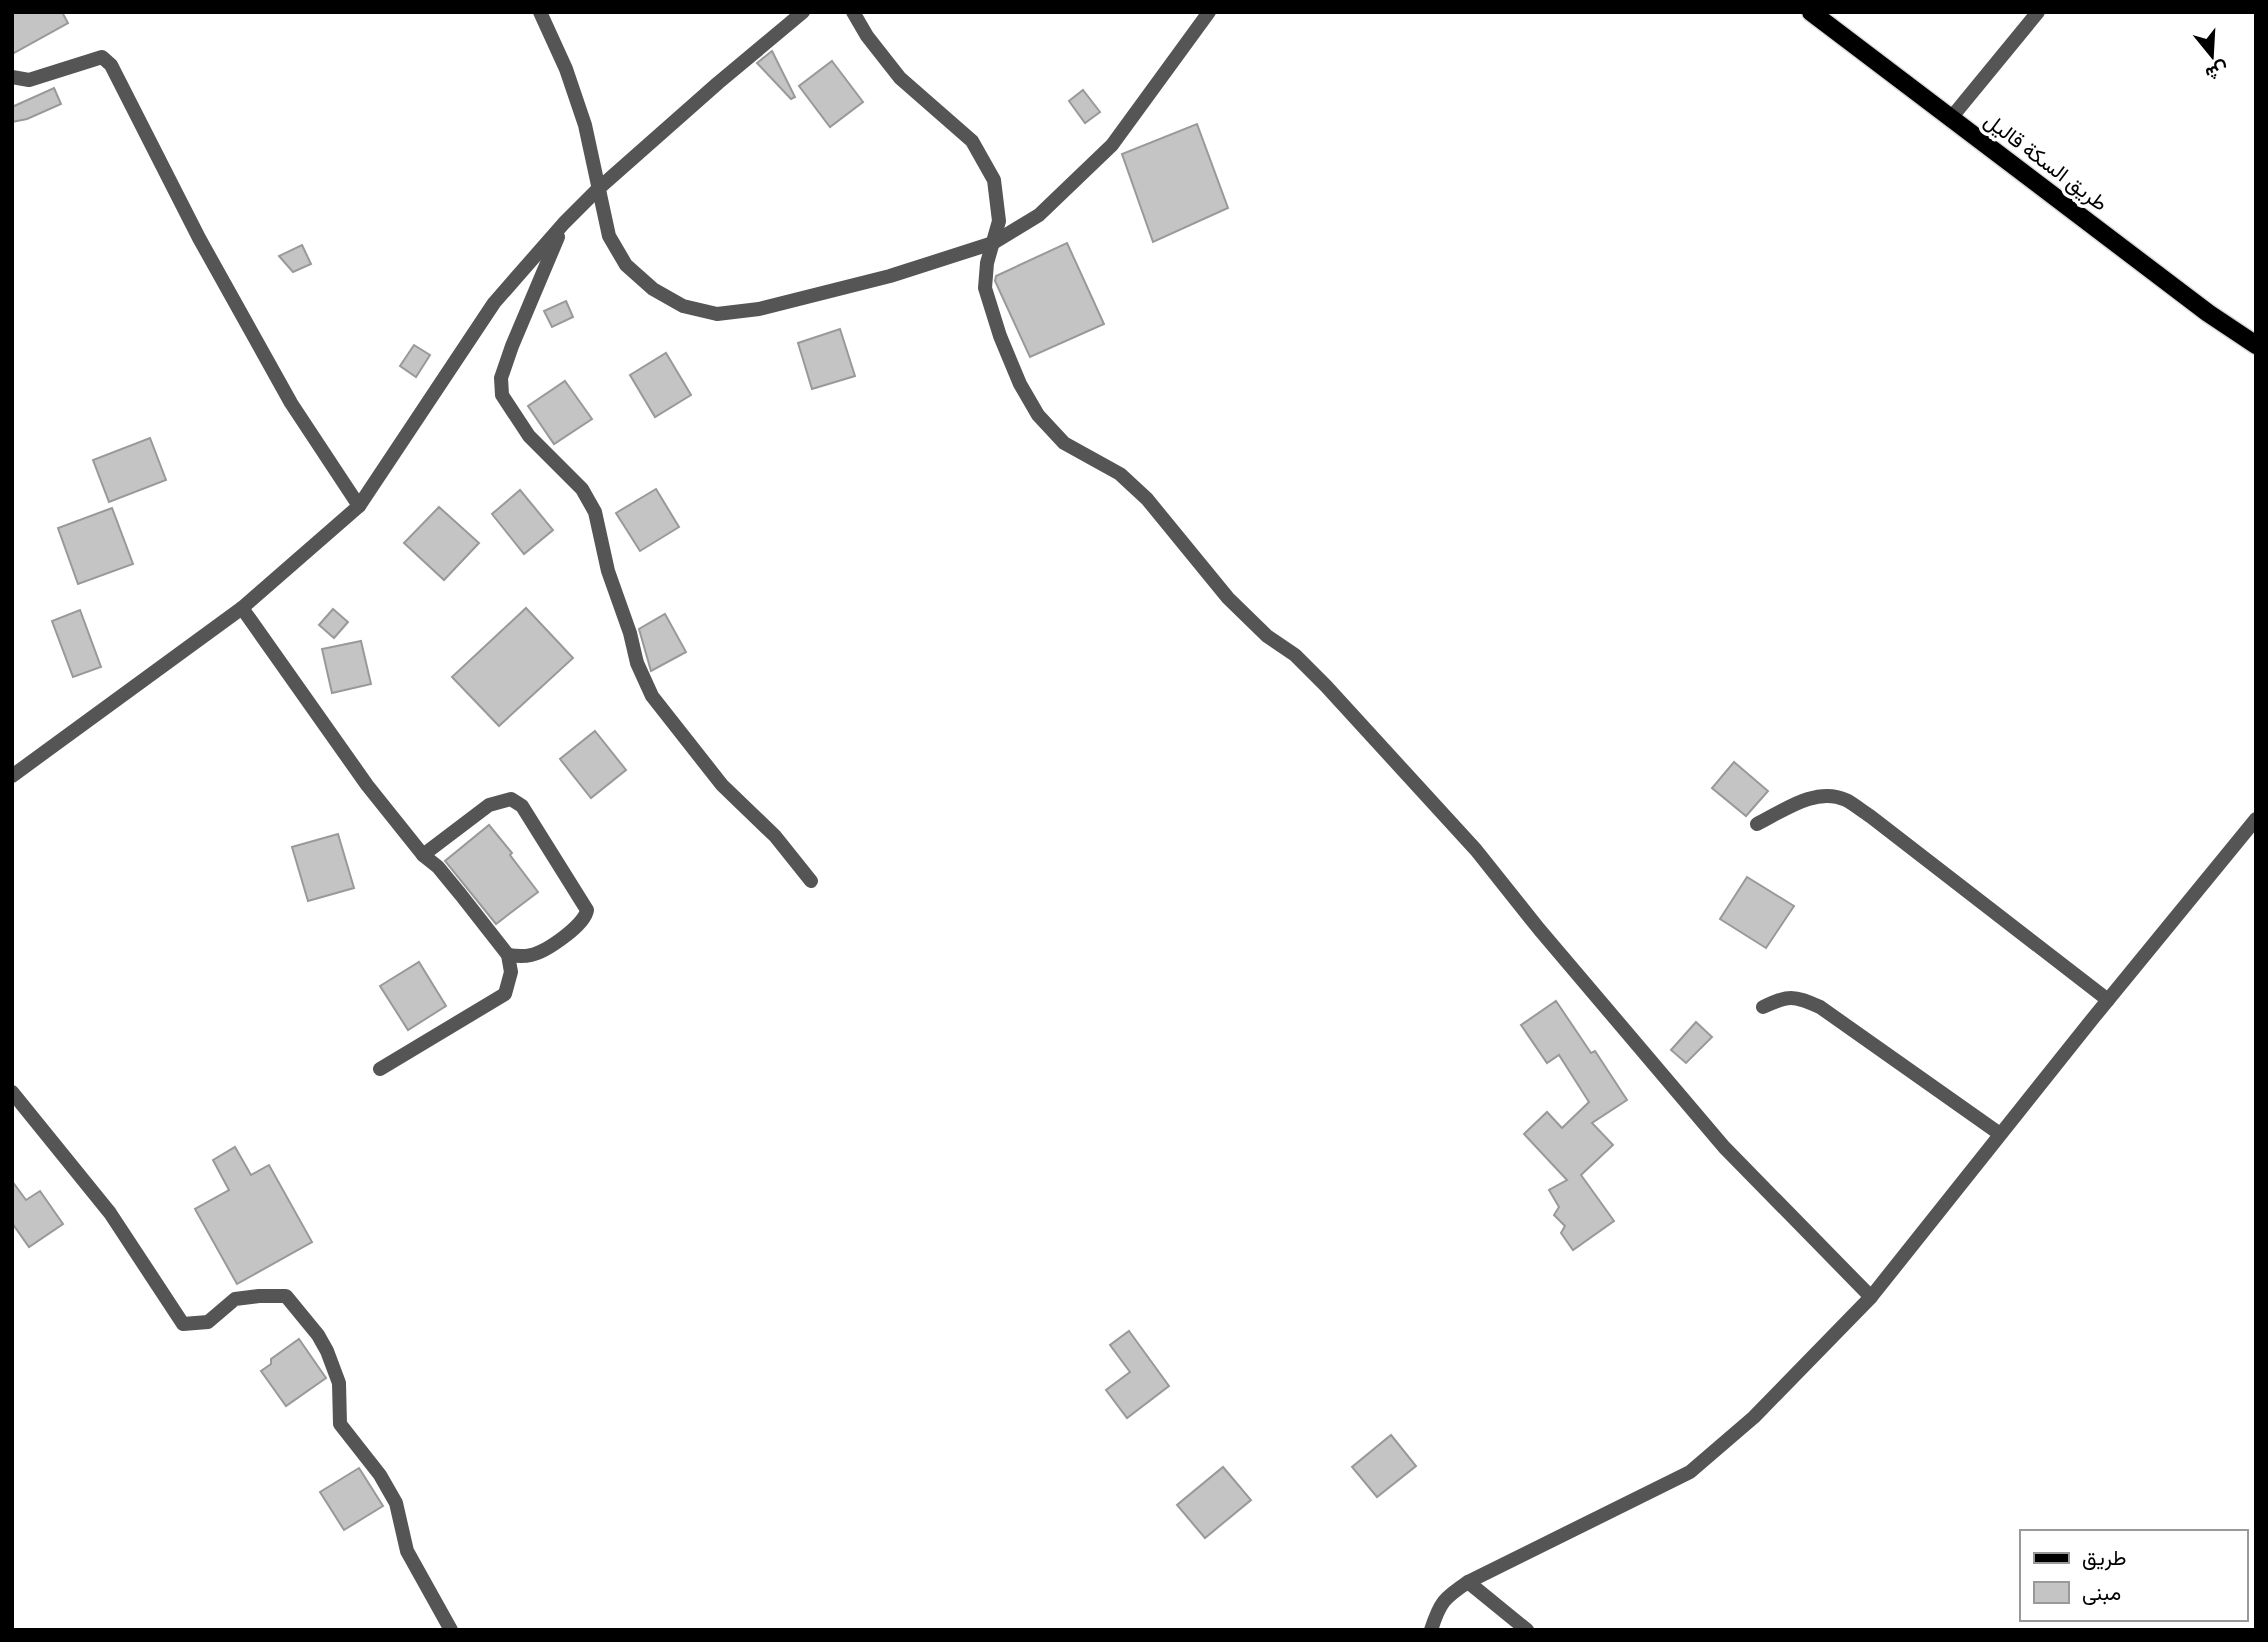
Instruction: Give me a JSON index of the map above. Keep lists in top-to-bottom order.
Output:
{
  "streets": {
    "main road": ["طريق السكة قاليل"]
  },
  "legend": ["طريق", "مبنى"],
  "north": "bottom"
}
